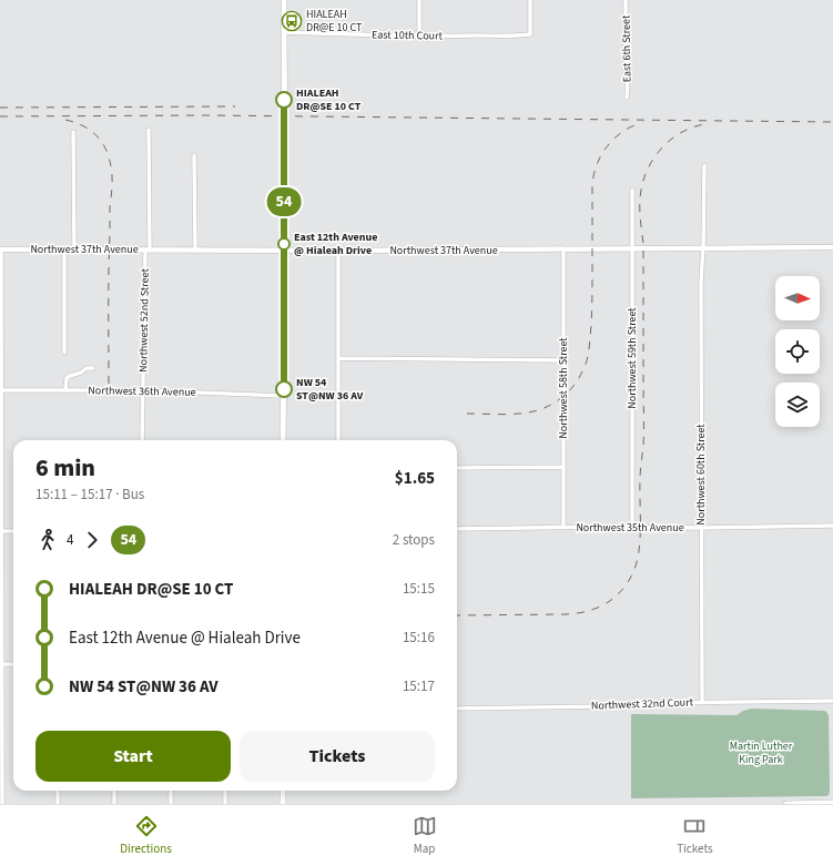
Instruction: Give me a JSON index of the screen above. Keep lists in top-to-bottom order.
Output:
{
  "streets": {
    "street": [
      "East 10th Court",
      "East 6th Street",
      "Northwest 37th Avenue",
      "Northwest 52nd Street",
      "Northwest 59th Street",
      "Northwest 58th Street",
      "Northwest 36th Avenue",
      "Northwest 60th Street",
      "Northwest 35th Avenue",
      "Northwest 32nd Court"
    ]
  },
  "crossings": [
    ["Northwest 37th Avenue", "Northwest 52nd Street"],
    ["Northwest 37th Avenue", "Northwest 59th Street"],
    ["Northwest 37th Avenue", "Northwest 58th Street"],
    ["Northwest 37th Avenue", "Northwest 60th Street"],
    ["Northwest 52nd Street", "Northwest 36th Avenue"],
    ["Northwest 59th Street", "Northwest 35th Avenue"],
    ["Northwest 58th Street", "Northwest 35th Avenue"],
    ["Northwest 60th Street", "Northwest 35th Avenue"],
    ["Northwest 60th Street", "Northwest 32nd Court"]
  ],
  "parks": ["Martin Luther King Park"],
  "places": {
    "bus stop": ["HIALEAH DR@E 10 CT"],
    "other": ["HIALEAH DR@SE 10 CT", "East 12th Avenue @ Hialeah Drive", "NW 54 ST@NW 36 AV"]
  },
  "lines": ["bus line 54"],
  "north": "right",
  "page": {
    "on_map": "54",
    "heading": ["6 min", "15:11 – 15:17 · Bus", "$1.65"],
    "legs": ["4", "54", "2 stops"],
    "list": [
      {
        "name": "HIALEAH DR@SE 10 CT",
        "value": "15:15"
      },
      {
        "name": "East 12th Avenue @ Hialeah Drive",
        "value": "15:16"
      },
      {
        "name": "NW 54 ST@NW 36 AV",
        "value": "15:17"
      }
    ],
    "buttons": ["Start", "Tickets"],
    "tabs": ["Directions", "Map", "Tickets"]
  }
}
